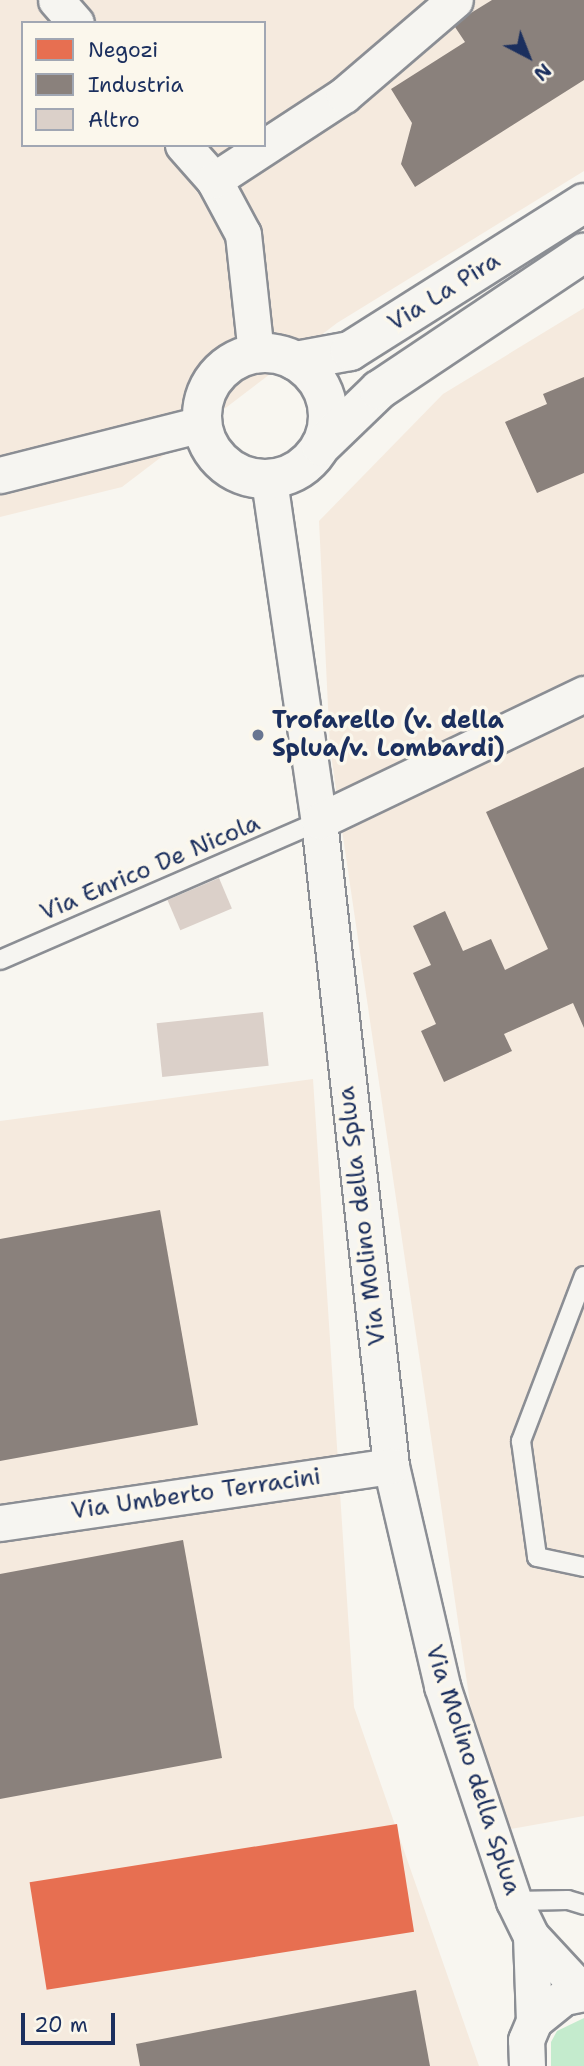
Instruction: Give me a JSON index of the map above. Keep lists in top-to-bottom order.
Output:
{
  "streets": {
    "street": ["Via La Pira", "Via Molino della Splua", "Via Umberto Terracini"],
    "lane": ["Via Enrico De Nicola"]
  },
  "crossings": [
    ["Via La Pira", "Via Molino della Splua"],
    ["Via Enrico De Nicola", "Via Molino della Splua"],
    ["Via Molino della Splua", "Via Umberto Terracini"]
  ],
  "places": ["Trofarello (v. della Splua/v. Lombardi)"],
  "legend": ["Negozi", "Industria", "Altro"],
  "scale_bar": "20 m",
  "north": "bottom right"
}
